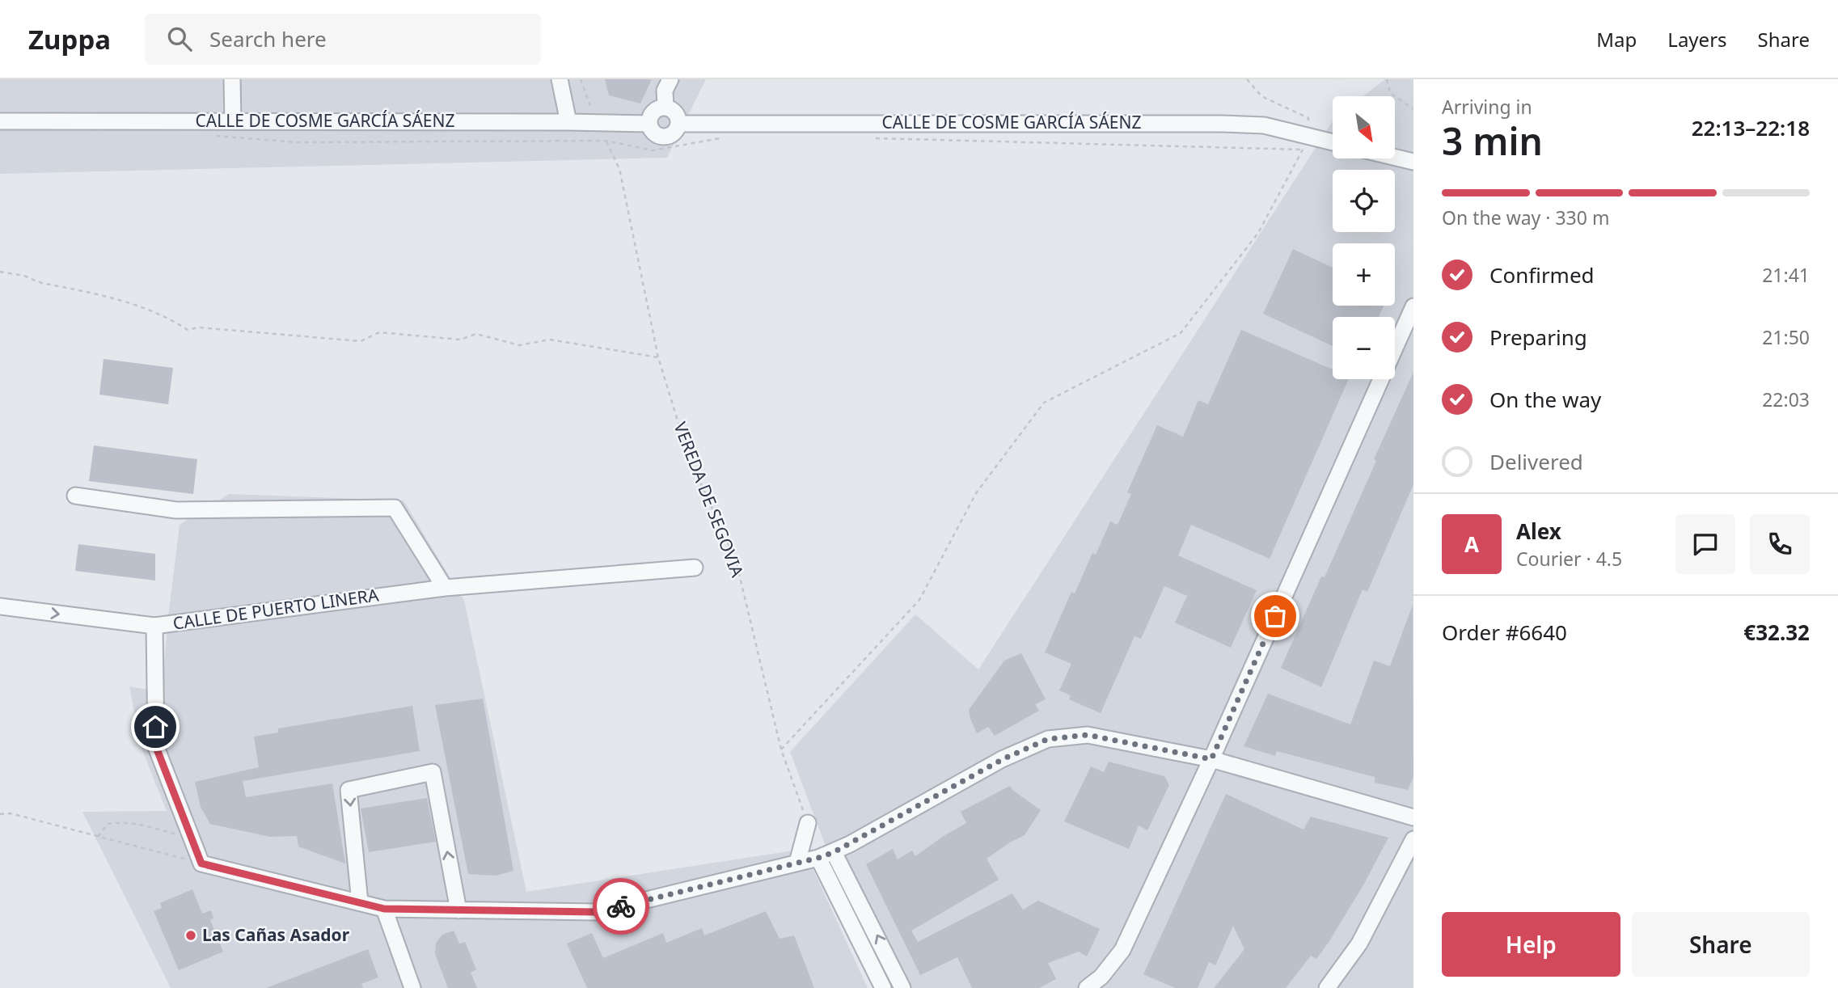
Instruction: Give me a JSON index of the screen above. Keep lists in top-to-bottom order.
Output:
{
  "streets": {
    "street": ["CALLE DE COSME GARCÍA SÁENZ", "CALLE DE PUERTO LINERA"],
    "path": ["VEREDA DE SEGOVIA"]
  },
  "places": ["Las Cañas Asador"],
  "north": "bottom right",
  "page": {
    "header": "Zuppa",
    "search": "Search here",
    "nav": ["Map", "Layers", "Share"],
    "heading": ["3 min", "Arriving in", "22:13–22:18"],
    "panel": [
      "Alex",
      "Courier · 4.5",
      "Order #6640",
      "€32.32"
    ],
    "map_buttons": ["+", "−"],
    "bar": "On the way · 330 m",
    "list": [
      ["Confirmed", "21:41"],
      ["Preparing", "21:50"],
      ["On the way", "22:03"],
      "Delivered"
    ],
    "round": "A",
    "buttons": ["Help", "Share"]
  }
}
